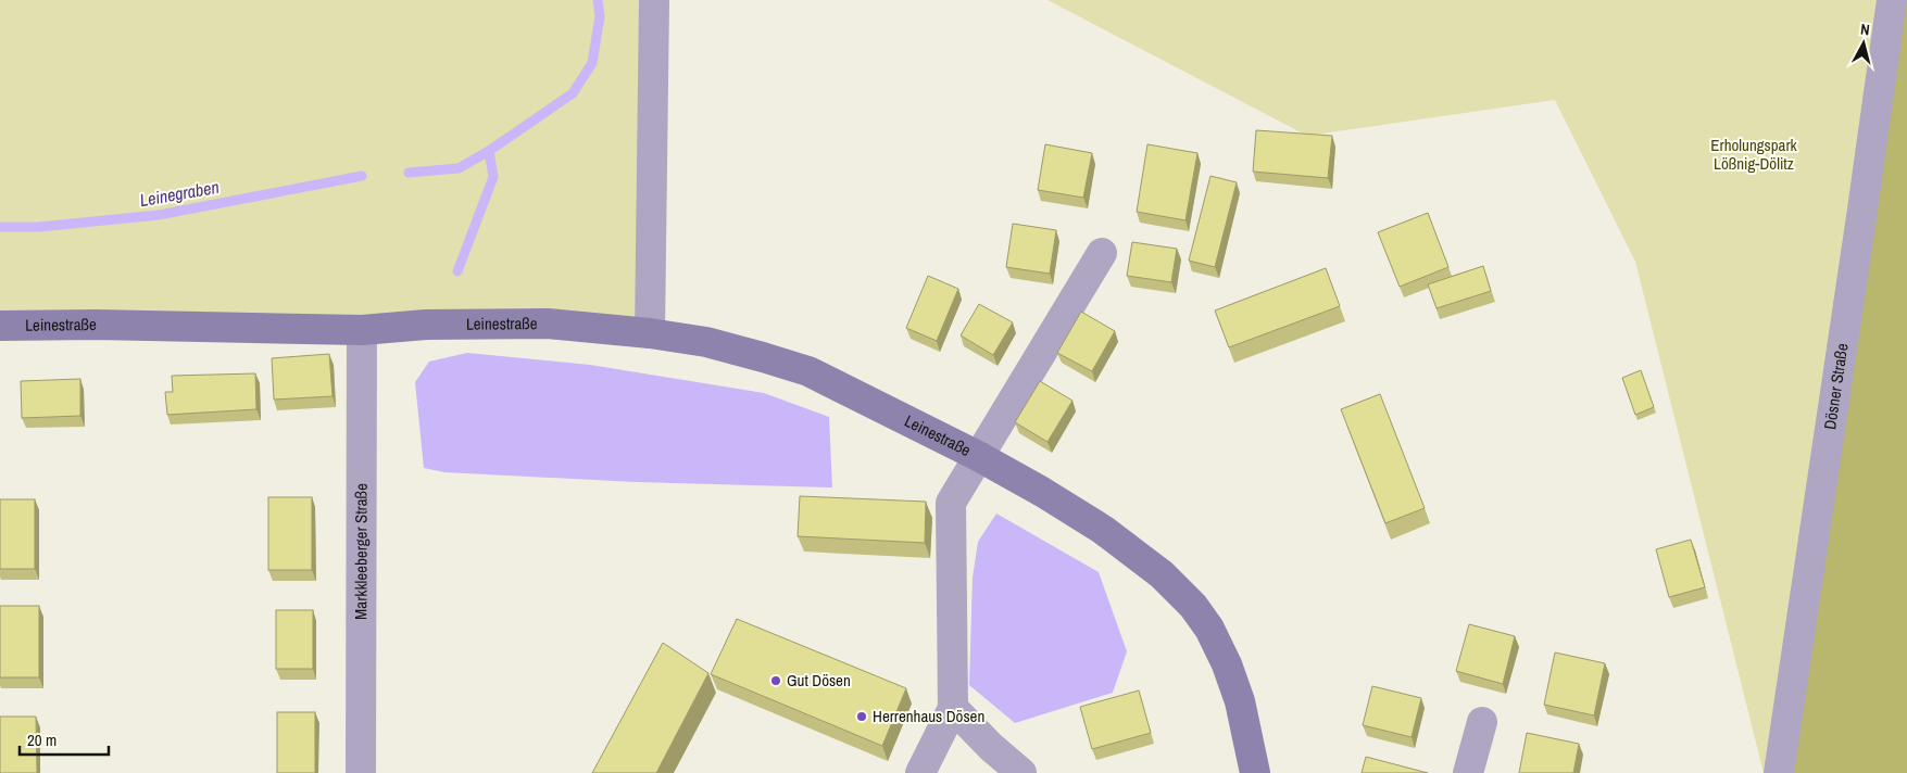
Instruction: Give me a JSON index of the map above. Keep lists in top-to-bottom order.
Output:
{
  "streets": {
    "main road": ["Leinestraße"],
    "street": ["Dösner Straße", "Markkleeberger Straße"]
  },
  "crossings": [
    ["Leinestraße", "Markkleeberger Straße"]
  ],
  "water": ["Leinegraben"],
  "parks": ["Erholungspark Lößnig-Dölitz"],
  "places": ["Gut Dösen", "Herrenhaus Dösen"],
  "scale_bar": "20 m",
  "north": "top"
}
